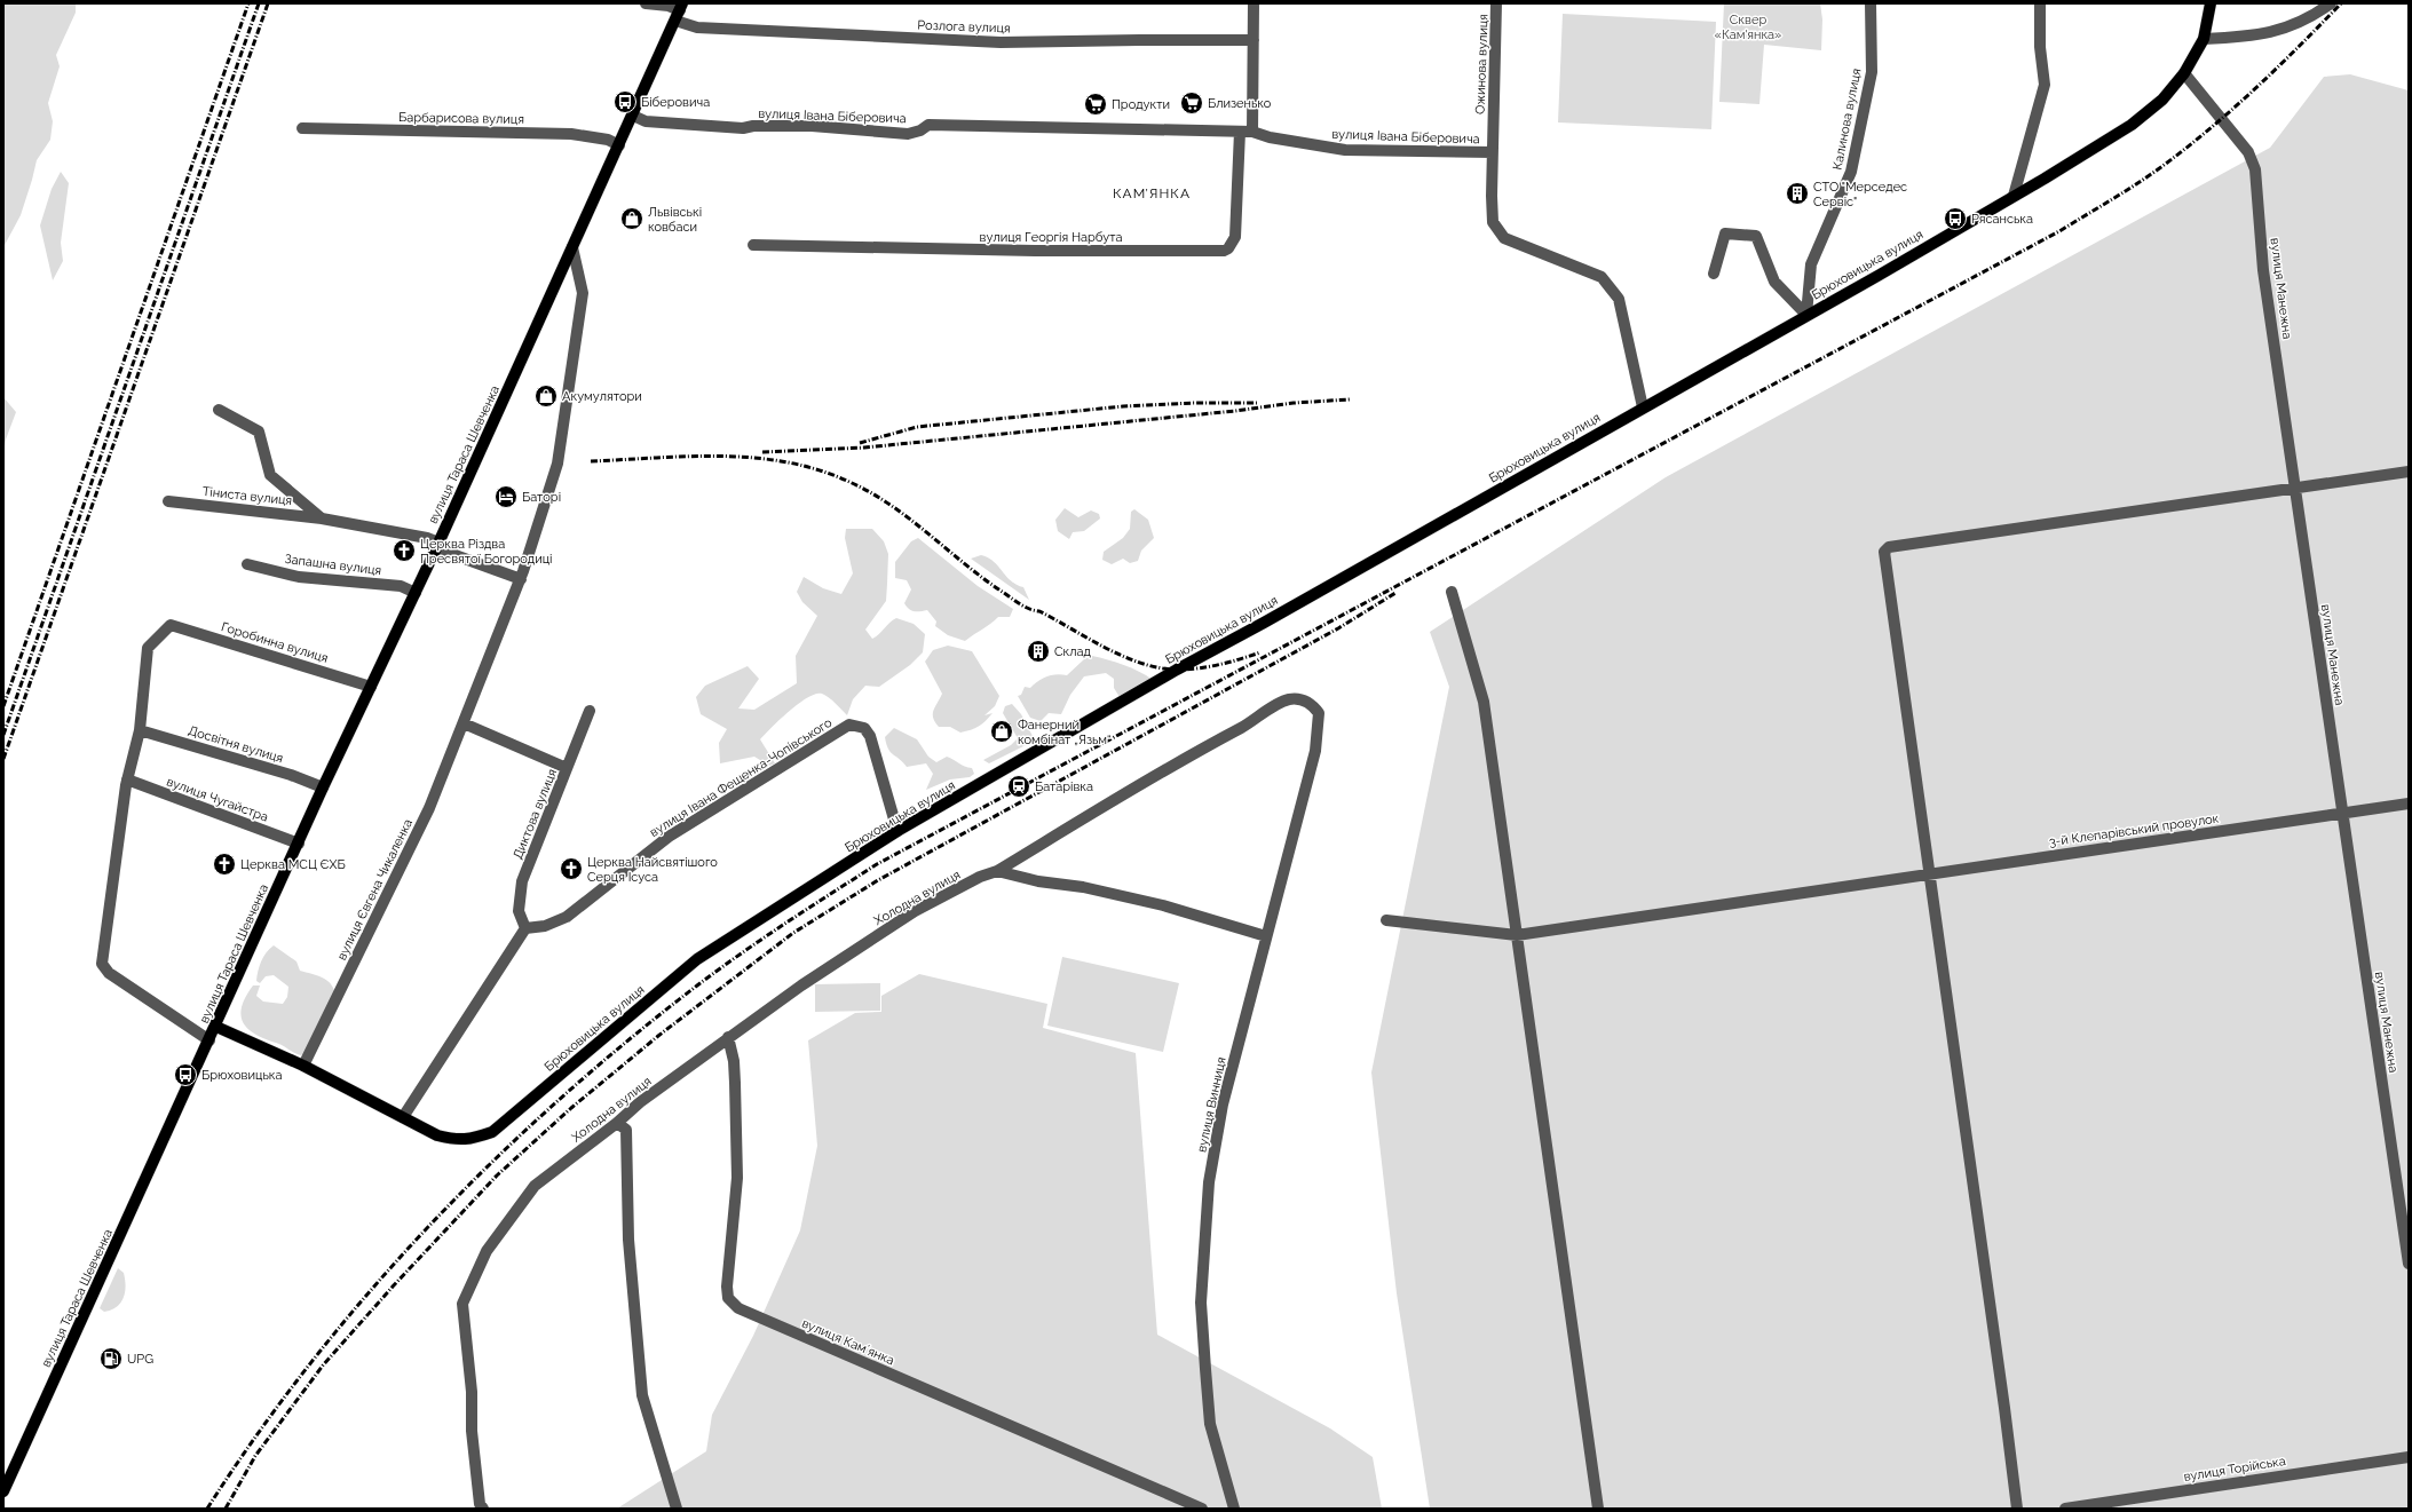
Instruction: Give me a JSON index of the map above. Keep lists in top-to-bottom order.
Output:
{
  "streets": {
    "main road": ["Брюховицька вулиця", "вулиця Тараса Шевченка"],
    "street": [
      "Розлога вулиця",
      "Ожинова вулиця",
      "вулиця Івана Біберовича",
      "Барбарисова вулиця",
      "Калинова вулиця",
      "вулиця Георгія Нарбута",
      "вулиця Манежна",
      "Тіниста вулиця",
      "Запашна вулиця",
      "Горобинна вулиця",
      "Досвітня вулиця",
      "вулиця Івана Фещенка-Чопівського",
      "вулиця Чугайстра",
      "Диктова вулиця",
      "3-й Клепарівський провулок",
      "вулиця Євгена Чикаленка",
      "Холодна вулиця",
      "вулиця Винниця",
      "вулиця Камʼянка",
      "вулиця Торійська"
    ]
  },
  "crossings": [
    ["Розлога вулиця", "вулиця Тараса Шевченка"],
    ["Ожинова вулиця", "вулиця Івана Біберовича"],
    ["вулиця Івана Біберовича", "вулиця Георгія Нарбута"],
    ["вулиця Івана Біберовича", "Брюховицька вулиця"],
    ["вулиця Івана Біберовича", "вулиця Тараса Шевченка"],
    ["Барбарисова вулиця", "вулиця Тараса Шевченка"],
    ["Калинова вулиця", "Брюховицька вулиця"],
    ["Брюховицька вулиця", "вулиця Манежна"],
    ["Брюховицька вулиця", "вулиця Тараса Шевченка"],
    ["Брюховицька вулиця", "вулиця Івана Фещенка-Чопівського"],
    ["Брюховицька вулиця", "вулиця Євгена Чикаленка"],
    ["вулиця Манежна", "3-й Клепарівський провулок"],
    ["вулиця Тараса Шевченка", "Тіниста вулиця"],
    ["вулиця Тараса Шевченка", "Запашна вулиця"],
    ["вулиця Тараса Шевченка", "Горобинна вулиця"],
    ["вулиця Тараса Шевченка", "Досвітня вулиця"],
    ["вулиця Тараса Шевченка", "вулиця Чугайстра"],
    ["вулиця Тараса Шевченка", "вулиця Євгена Чикаленка"],
    ["вулиця Івана Фещенка-Чопівського", "Диктова вулиця"],
    ["Холодна вулиця", "вулиця Винниця"],
    ["Холодна вулиця", "вулиця Камʼянка"]
  ],
  "districts": ["КАМ’ЯНКА"],
  "parks": ["Сквер «Кам'янка»"],
  "places": {
    "bus stop": ["Біберовича", "Рясанська", "Брюховицька"],
    "supermarket": ["Близенько", "Продукти"],
    "building": ["СТО \"Мерседес Сервіс\"", "Склад"],
    "shop": ["Львівські ковбаси", "Акумулятори", "Фанерний комбінат „Язьм“"],
    "hotel": ["Баторі"],
    "church": ["Церква Різдва Пресвятої Богородиці", "Церква МСЦ ЄХБ", "Церква Найсвятішого Серця Ісуса"],
    "station": ["Батарівка"],
    "fuel station": ["UPG"]
  }
}
